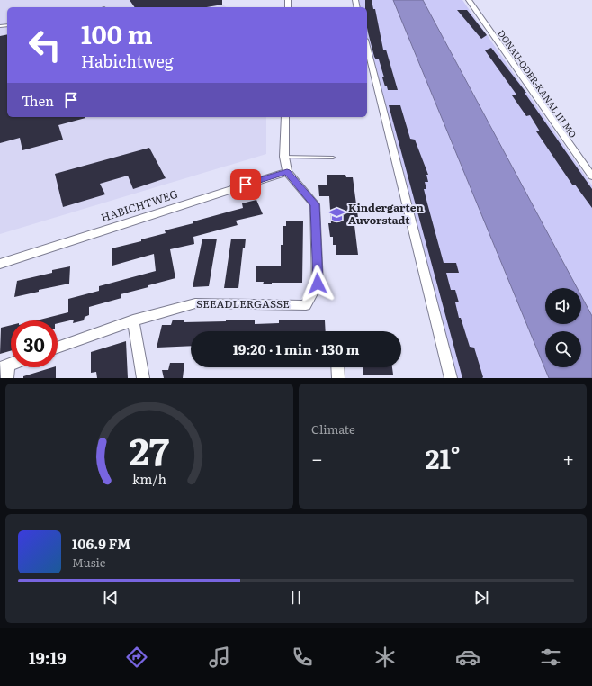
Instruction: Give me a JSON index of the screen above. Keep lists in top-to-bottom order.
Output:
{
  "streets": {
    "street": ["DONAU-ODER-KANAL III MO", "HABICHTWEG", "SEEADLERGASSE"]
  },
  "crossings": [
    ["HABICHTWEG", "SEEADLERGASSE"]
  ],
  "places": {
    "school or university": ["Kindergarten Auvorstadt"]
  },
  "page": {
    "turn": ["100 m", "Habichtweg"],
    "then": "Then",
    "limit": "30",
    "trip": "19:20 · 1 min · 130 m",
    "tile": "Climate",
    "heat": ["−", "21°", "+"],
    "song": ["106.9 FM", "Music"],
    "tabs": "19:19",
    "gauge": ["27", "km/h"]
  }
}
